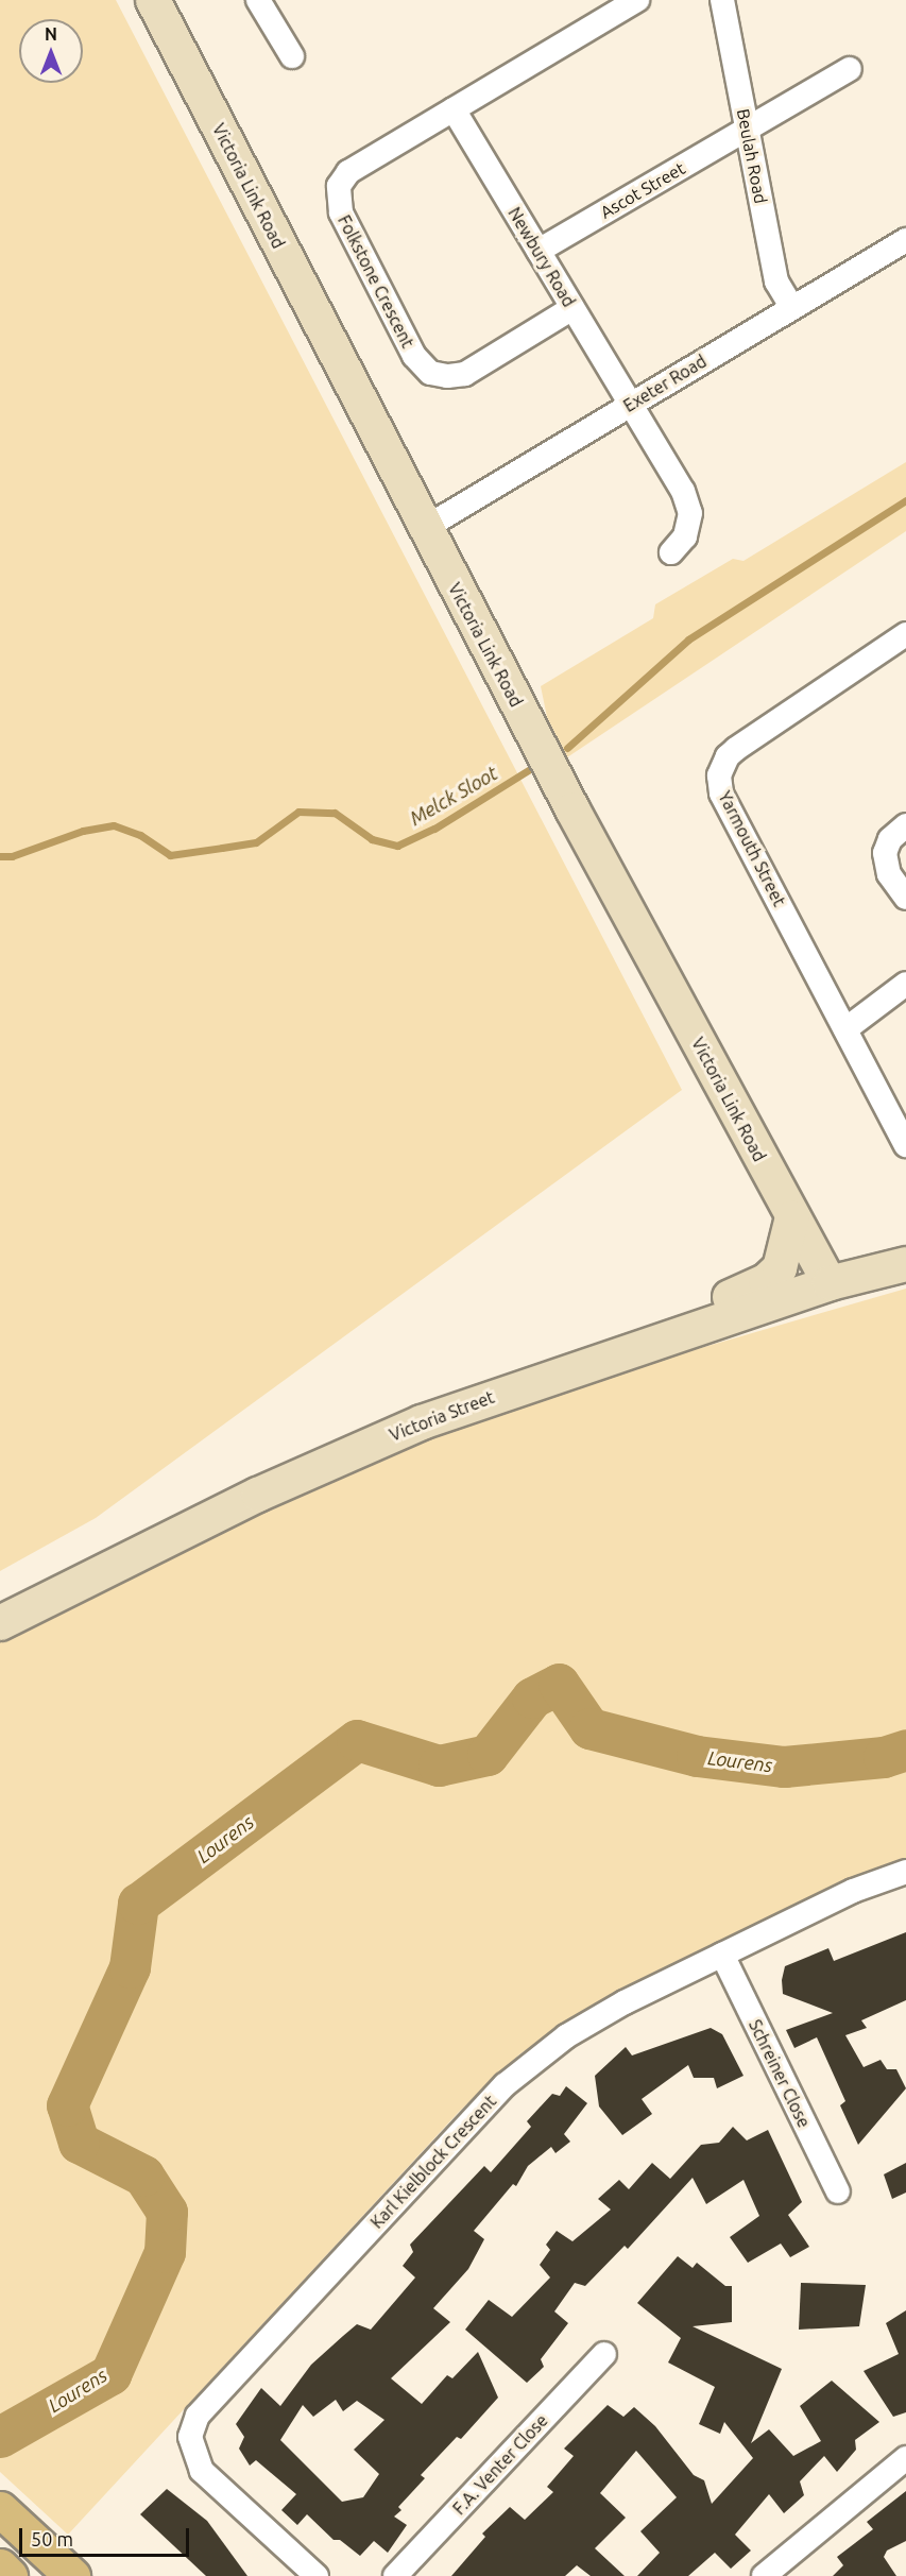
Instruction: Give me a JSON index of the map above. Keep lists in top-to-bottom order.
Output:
{
  "streets": {
    "street": [
      "Beulah Road",
      "Victoria Link Road",
      "Ascot Street",
      "Newbury Road",
      "Folkstone Crescent",
      "Exeter Road",
      "Yarmouth Street",
      "Victoria Street",
      "Schreiner Close",
      "Karl Kielblock Crescent",
      "F.A. Venter Close"
    ]
  },
  "crossings": [
    ["Beulah Road", "Ascot Street"],
    ["Beulah Road", "Exeter Road"],
    ["Victoria Link Road", "Exeter Road"],
    ["Victoria Link Road", "Victoria Street"],
    ["Ascot Street", "Newbury Road"],
    ["Newbury Road", "Folkstone Crescent"],
    ["Newbury Road", "Exeter Road"],
    ["Schreiner Close", "Karl Kielblock Crescent"]
  ],
  "water": ["Melck Sloot", "Lourens"],
  "scale_bar": "50 m",
  "north": "top"
}
